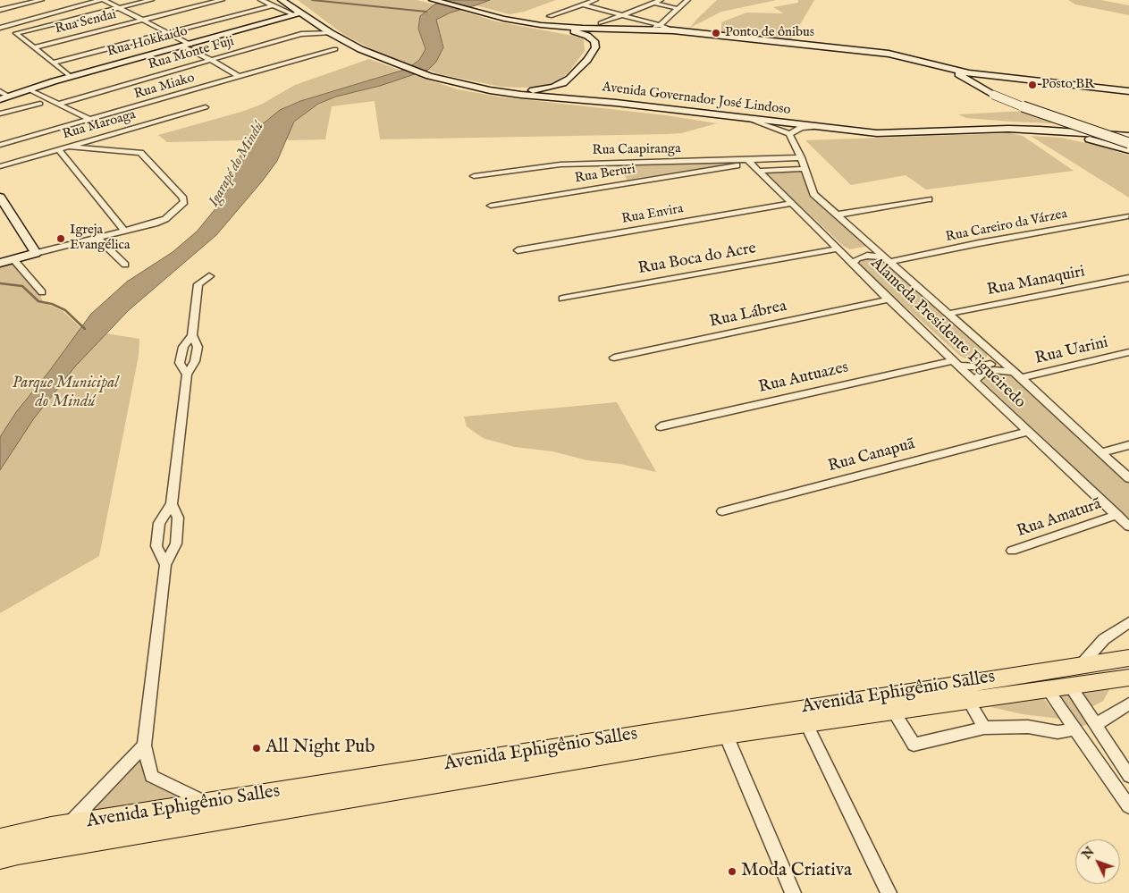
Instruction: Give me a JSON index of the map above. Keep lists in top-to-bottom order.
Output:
{
  "streets": {
    "main road": ["Rua Hokkaido", "Avenida Governador José Lindoso", "Avenida Ephigênio Salles"],
    "street": [
      "Rua Sendai",
      "Rua Monte Fuji",
      "Rua Miako",
      "Rua Maroaga",
      "Rua Caapiranga",
      "Rua Beruri",
      "Rua Envira",
      "Rua Careiro da Várzea",
      "Rua Boca do Acre",
      "Rua Manaquiri",
      "Rua Lábrea",
      "Alameda Presidente Figueiredo",
      "Rua Uarini",
      "Rua Autuazes",
      "Rua Canapuã",
      "Rua Amaturã"
    ]
  },
  "crossings": [
    ["Rua Hokkaido", "Avenida Governador José Lindoso"],
    ["Rua Monte Fuji", "Avenida Governador José Lindoso"],
    ["Rua Caapiranga", "Rua Beruri"],
    ["Rua Caapiranga", "Alameda Presidente Figueiredo"],
    ["Rua Beruri", "Alameda Presidente Figueiredo"],
    ["Rua Envira", "Alameda Presidente Figueiredo"],
    ["Rua Careiro da Várzea", "Alameda Presidente Figueiredo"],
    ["Rua Boca do Acre", "Alameda Presidente Figueiredo"],
    ["Rua Manaquiri", "Alameda Presidente Figueiredo"],
    ["Rua Lábrea", "Alameda Presidente Figueiredo"],
    ["Alameda Presidente Figueiredo", "Rua Uarini"],
    ["Alameda Presidente Figueiredo", "Rua Autuazes"],
    ["Alameda Presidente Figueiredo", "Rua Canapuã"],
    ["Alameda Presidente Figueiredo", "Rua Amaturã"]
  ],
  "water": ["Igarapé do Mindú"],
  "parks": ["Parque Municipal do Mindú"],
  "places": [
    "Ponto de ônibus",
    "Posto BR",
    "Igreja Evangélica",
    "All Night Pub",
    "Moda Criativa"
  ],
  "north": "top left"
}
